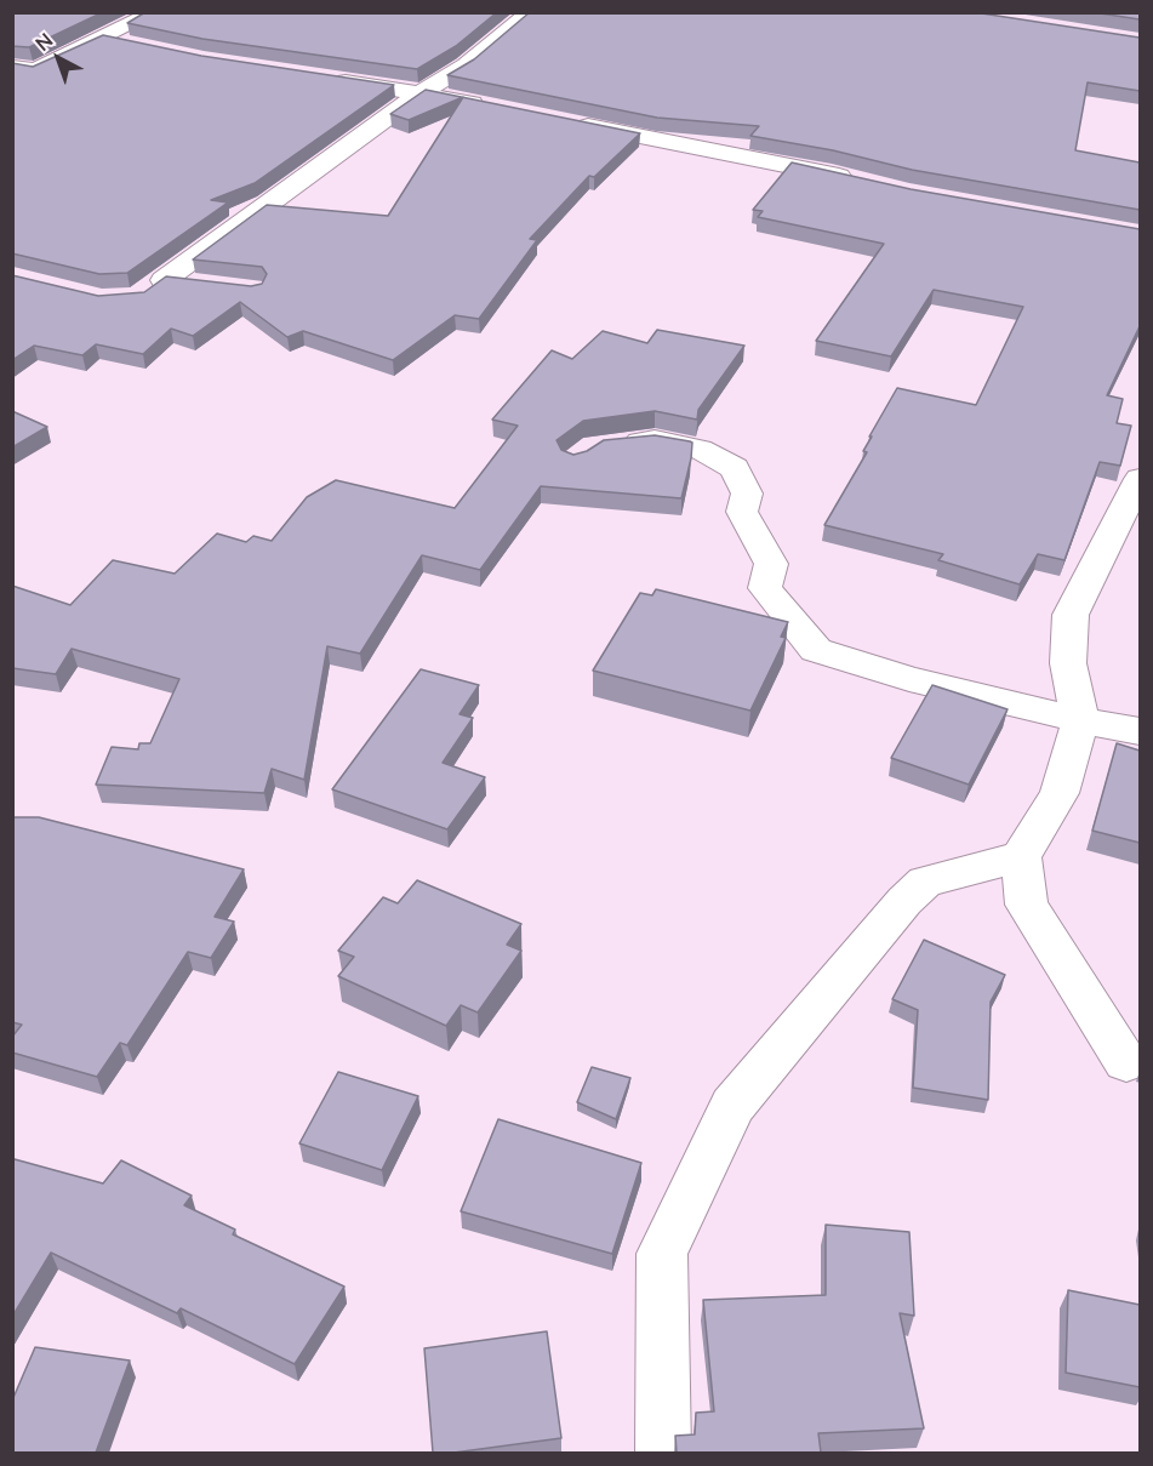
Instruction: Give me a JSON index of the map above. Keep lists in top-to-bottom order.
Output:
{
  "north": "top left"
}
